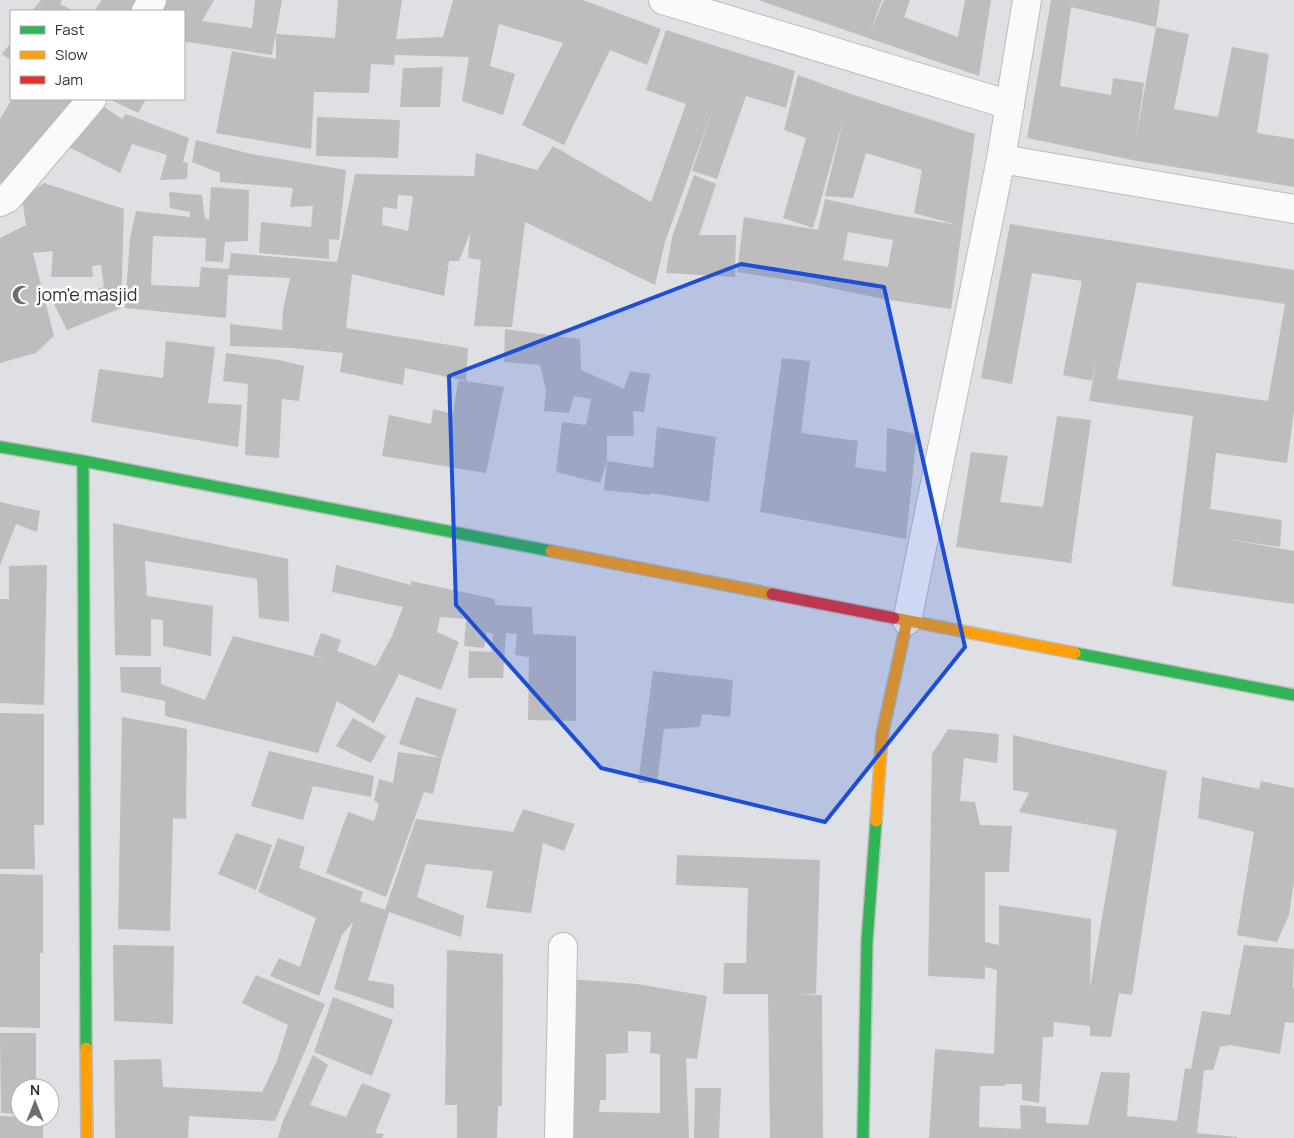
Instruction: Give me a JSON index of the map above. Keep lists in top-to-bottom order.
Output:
{
  "places": {
    "mosque": ["jom'e masjid"]
  },
  "legend": ["Fast", "Slow", "Jam"],
  "north": "top"
}
